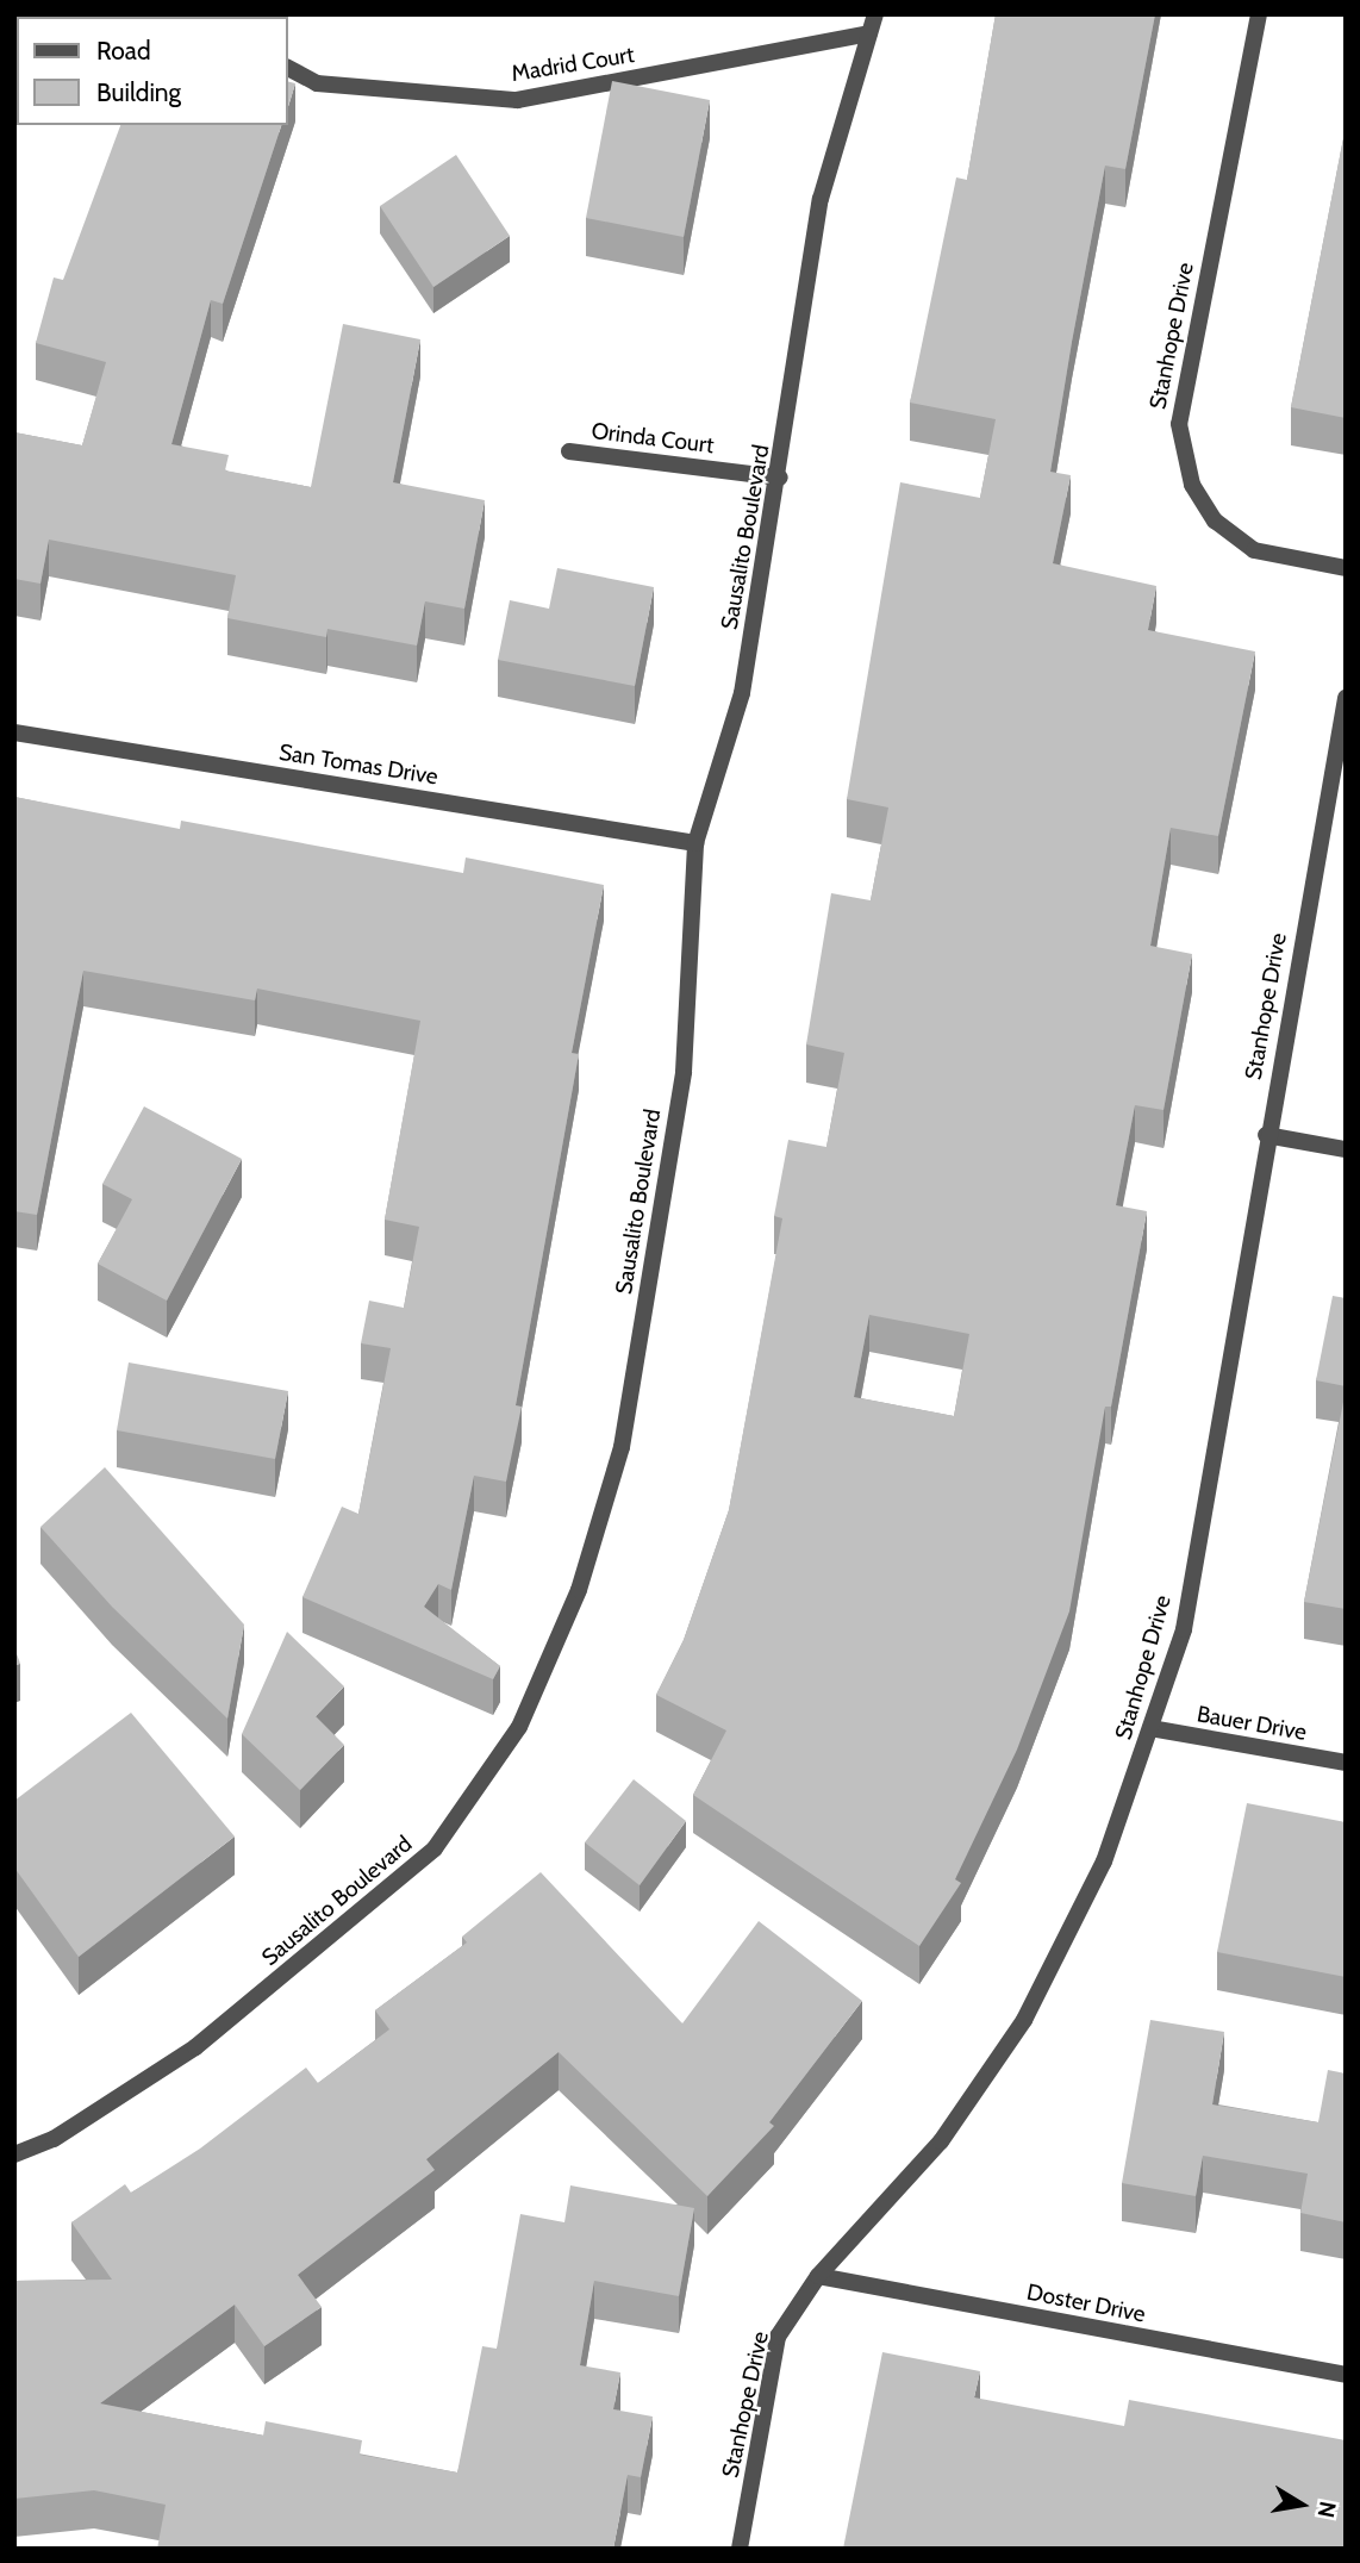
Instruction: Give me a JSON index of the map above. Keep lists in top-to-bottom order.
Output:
{
  "streets": {
    "street": [
      "Madrid Court",
      "Stanhope Drive",
      "Orinda Court",
      "Sausalito Boulevard",
      "San Tomas Drive",
      "Bauer Drive",
      "Doster Drive"
    ]
  },
  "crossings": [
    ["Madrid Court", "Sausalito Boulevard"],
    ["Stanhope Drive", "Bauer Drive"],
    ["Stanhope Drive", "Doster Drive"],
    ["Orinda Court", "Sausalito Boulevard"],
    ["Sausalito Boulevard", "San Tomas Drive"]
  ],
  "legend": ["Road", "Building"],
  "north": "right"
}
